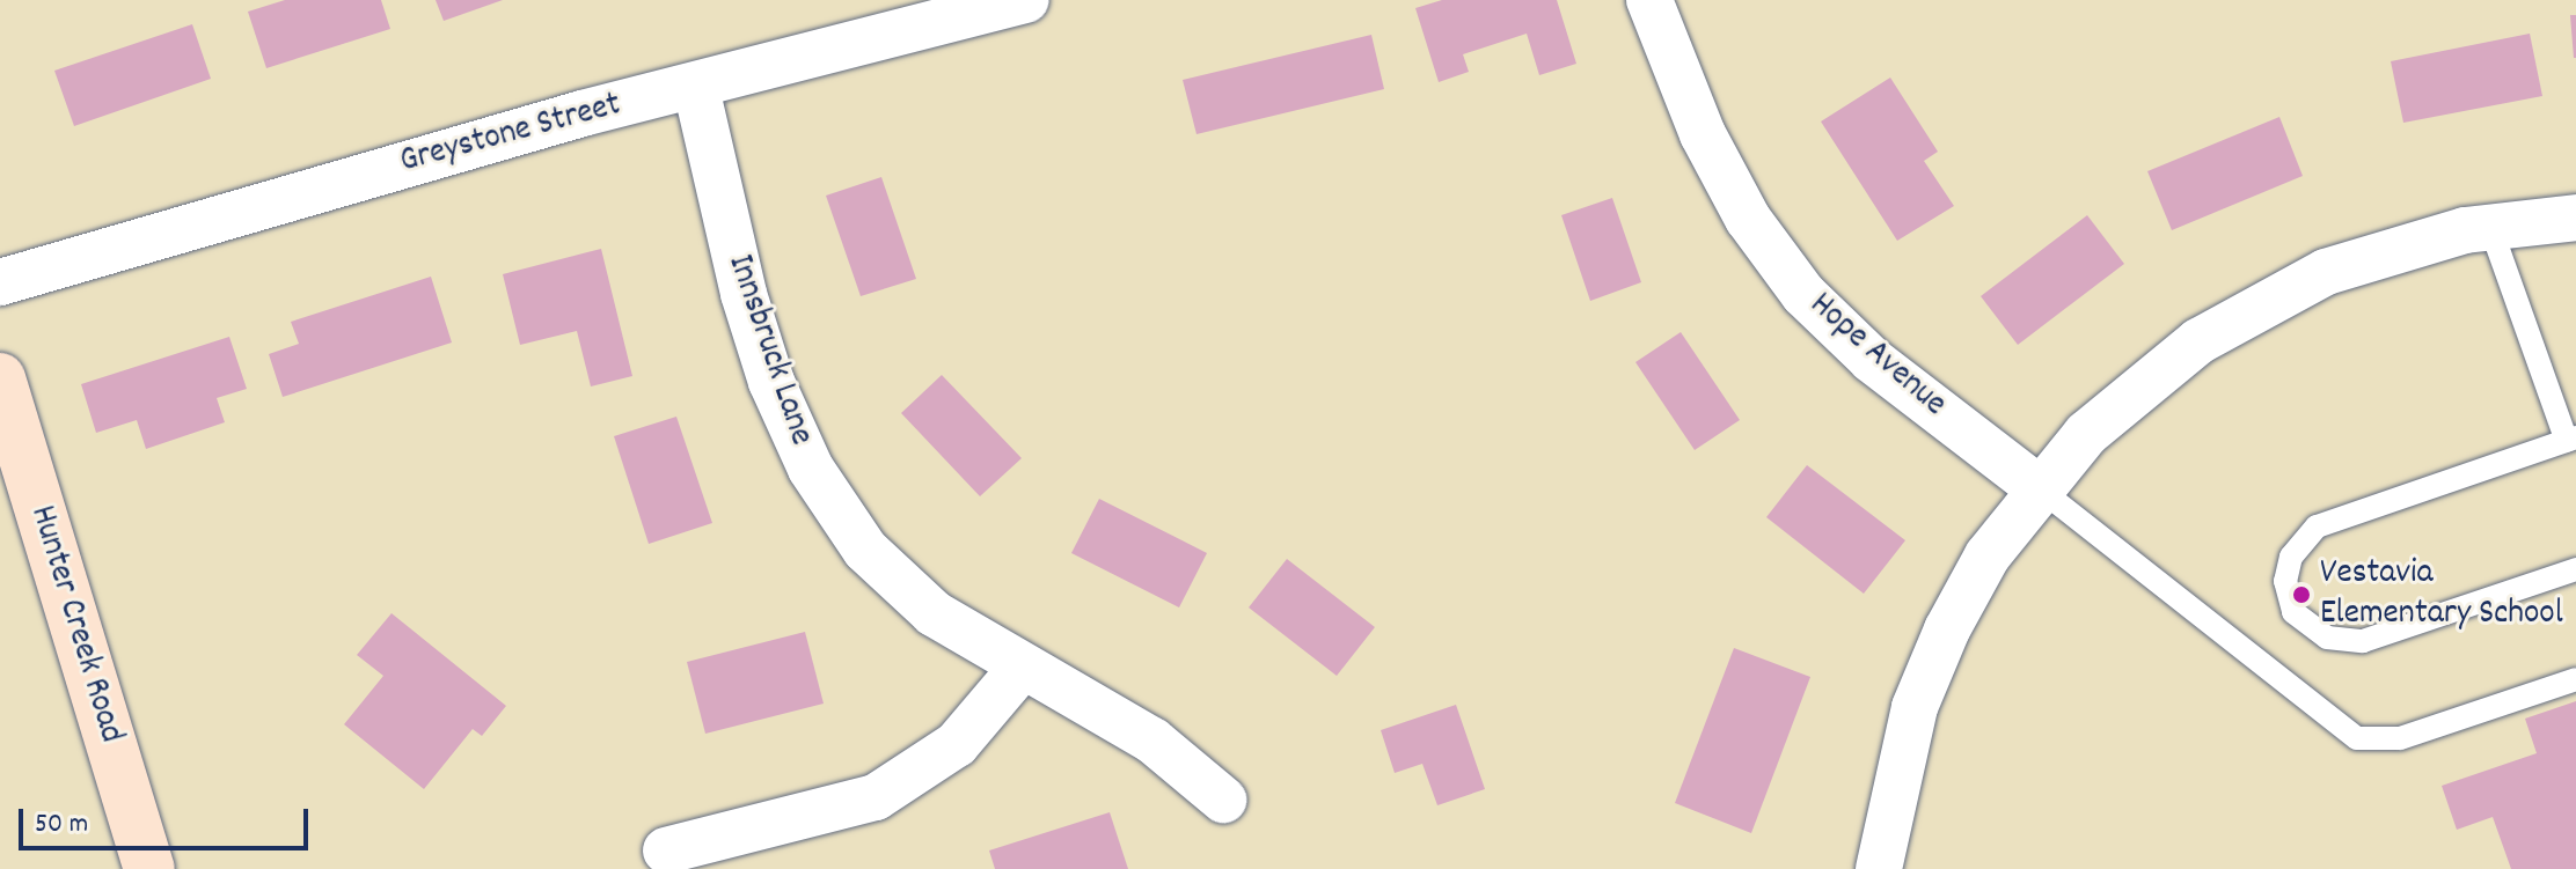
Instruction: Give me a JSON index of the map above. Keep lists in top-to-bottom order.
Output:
{
  "streets": {
    "main road": ["Hunter Creek Road"],
    "street": ["Greystone Street", "Innsbruck Lane", "Hope Avenue"]
  },
  "crossings": [
    ["Greystone Street", "Innsbruck Lane"]
  ],
  "places": ["Vestavia Elementary School"],
  "scale_bar": "50 m"
}
